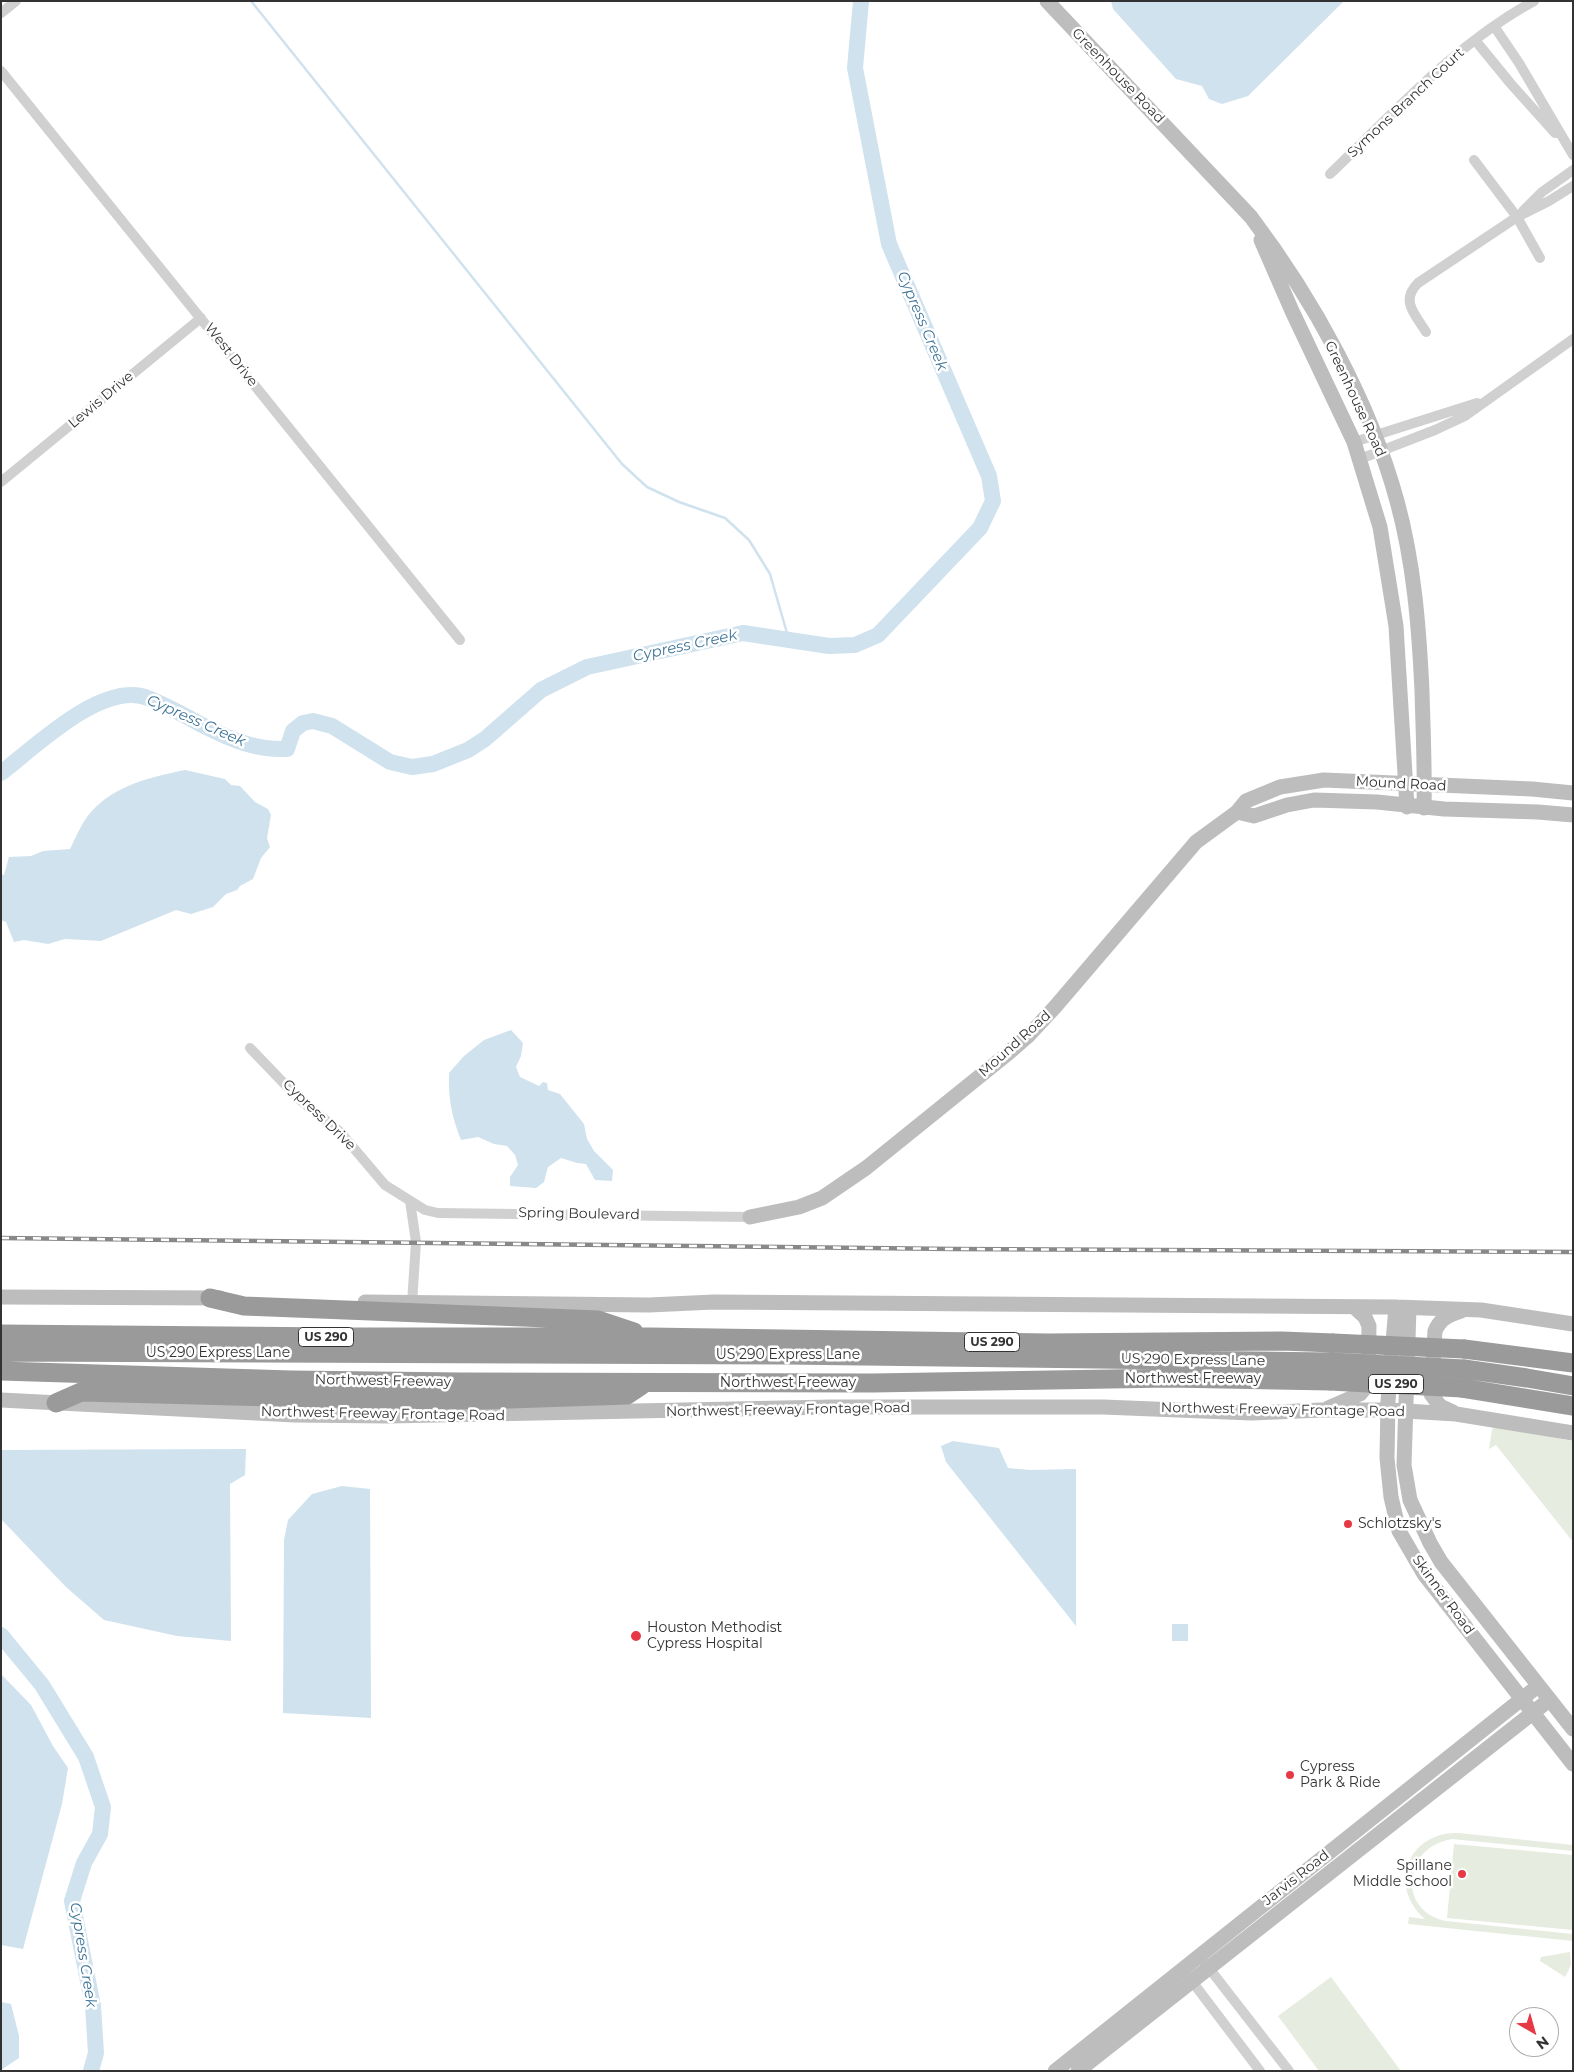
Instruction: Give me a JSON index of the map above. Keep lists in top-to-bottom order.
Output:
{
  "streets": {
    "highway": ["US 290", "US 290 Express Lane", "Northwest Freeway"],
    "street": [
      "Greenhouse Road",
      "Symons Branch Court",
      "West Drive",
      "Lewis Drive",
      "Mound Road",
      "Cypress Drive",
      "Spring Boulevard",
      "Northwest Freeway Frontage Road",
      "Skinner Road",
      "Jarvis Road"
    ]
  },
  "crossings": [
    ["Greenhouse Road", "Mound Road"],
    ["West Drive", "Lewis Drive"],
    ["Mound Road", "Spring Boulevard"],
    ["Cypress Drive", "Spring Boulevard"],
    ["Northwest Freeway Frontage Road", "Skinner Road"],
    ["Skinner Road", "Jarvis Road"]
  ],
  "water": ["Cypress Creek"],
  "places": [
    "Schlotzsky's",
    "Houston Methodist Cypress Hospital",
    "Cypress Park & Ride",
    "Spillane Middle School"
  ],
  "north": "bottom right"
}
